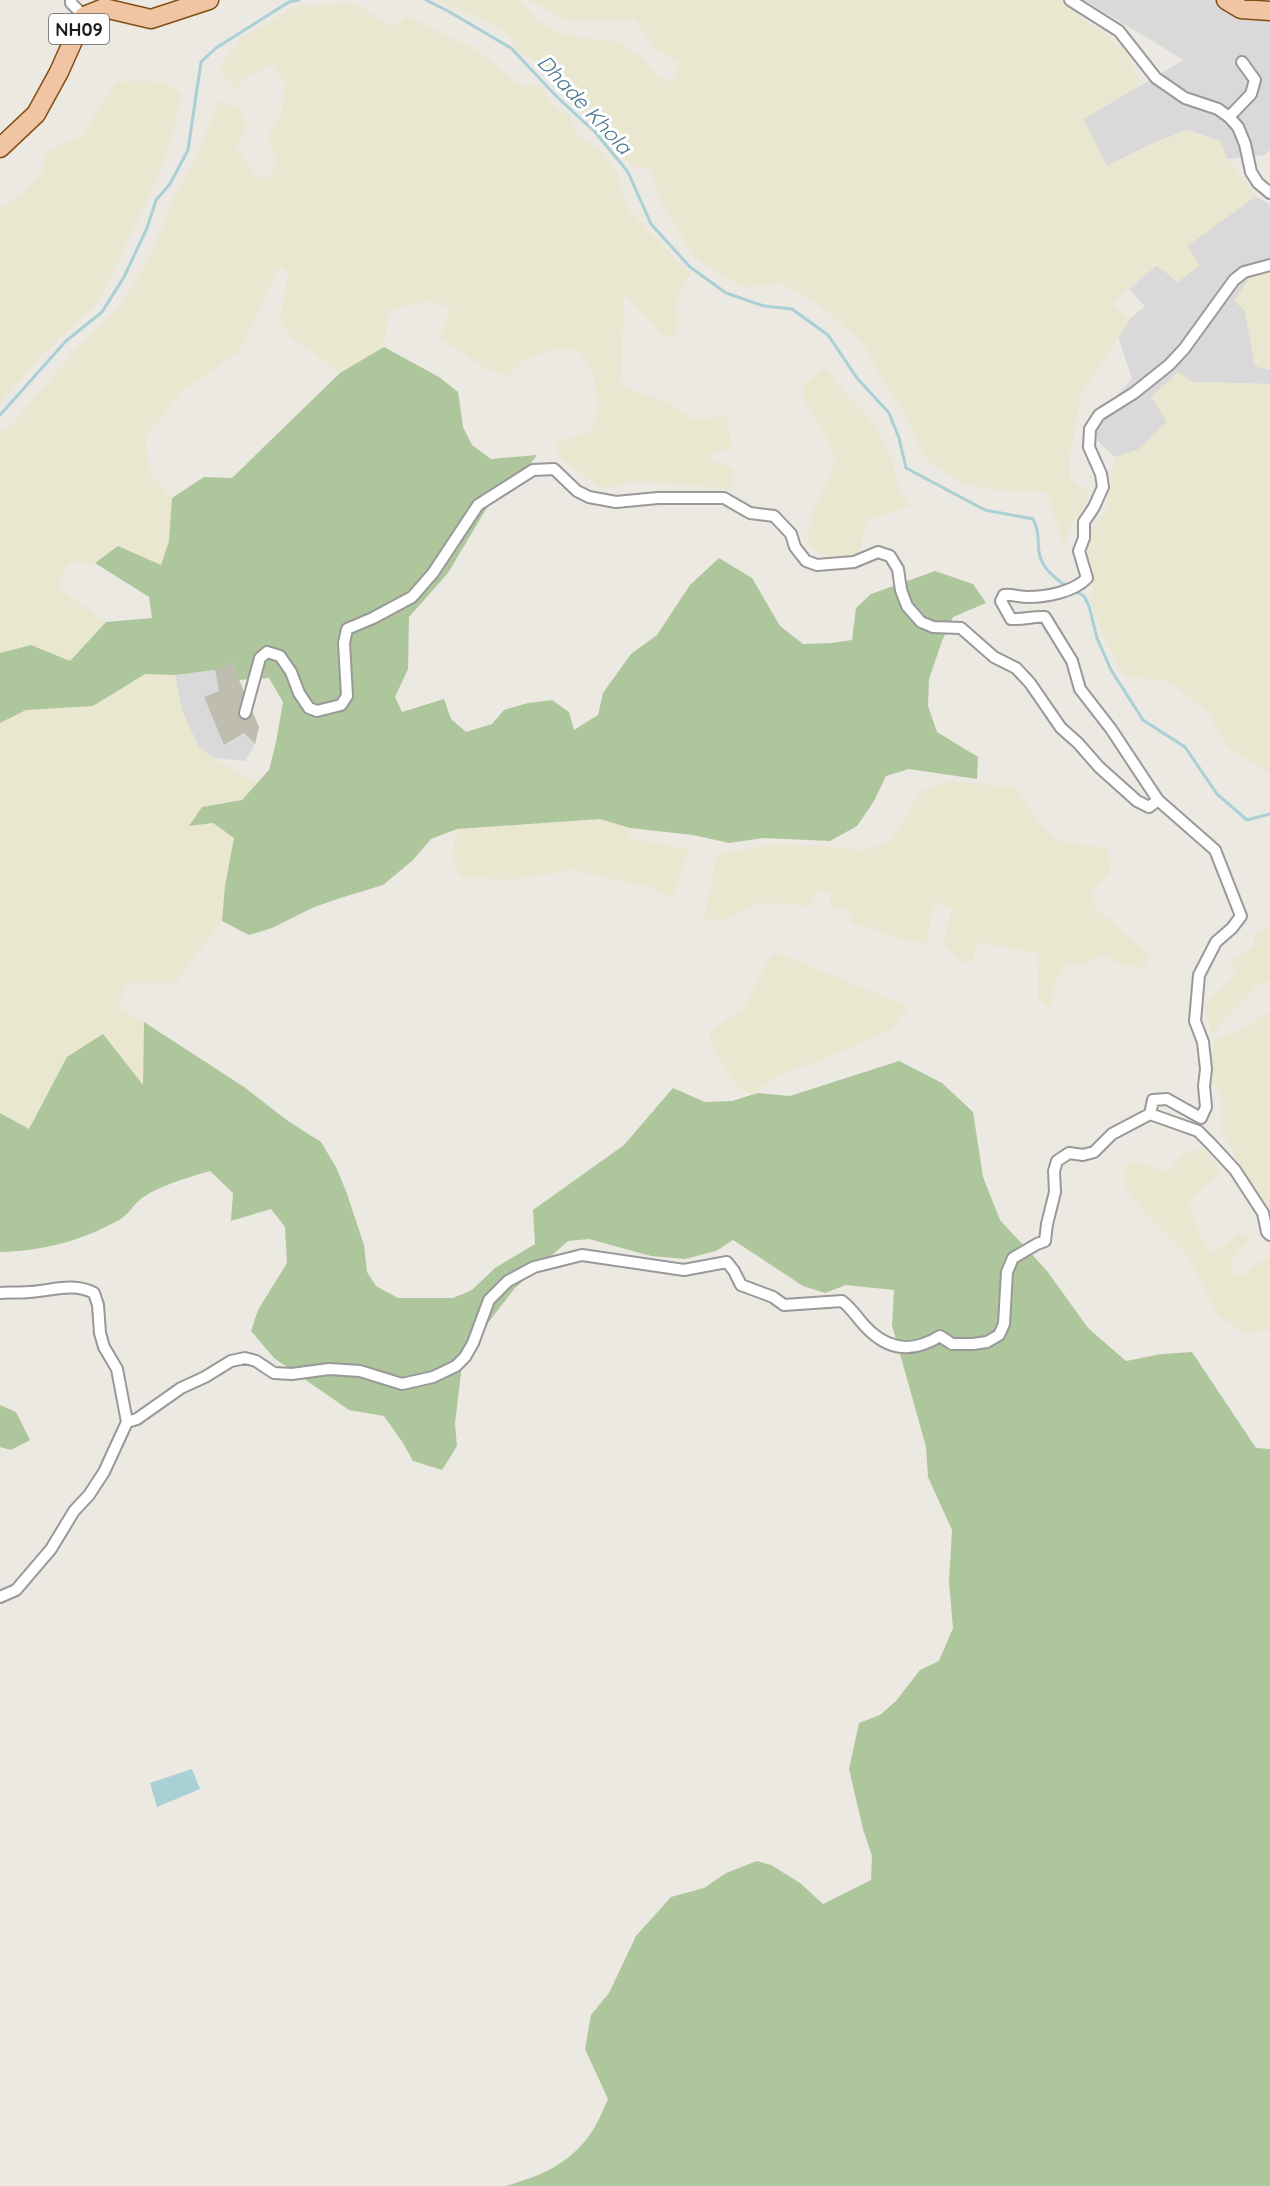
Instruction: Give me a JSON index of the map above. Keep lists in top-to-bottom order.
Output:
{
  "streets": {
    "main road": ["NH09"]
  },
  "water": ["Dhade Khola"]
}
